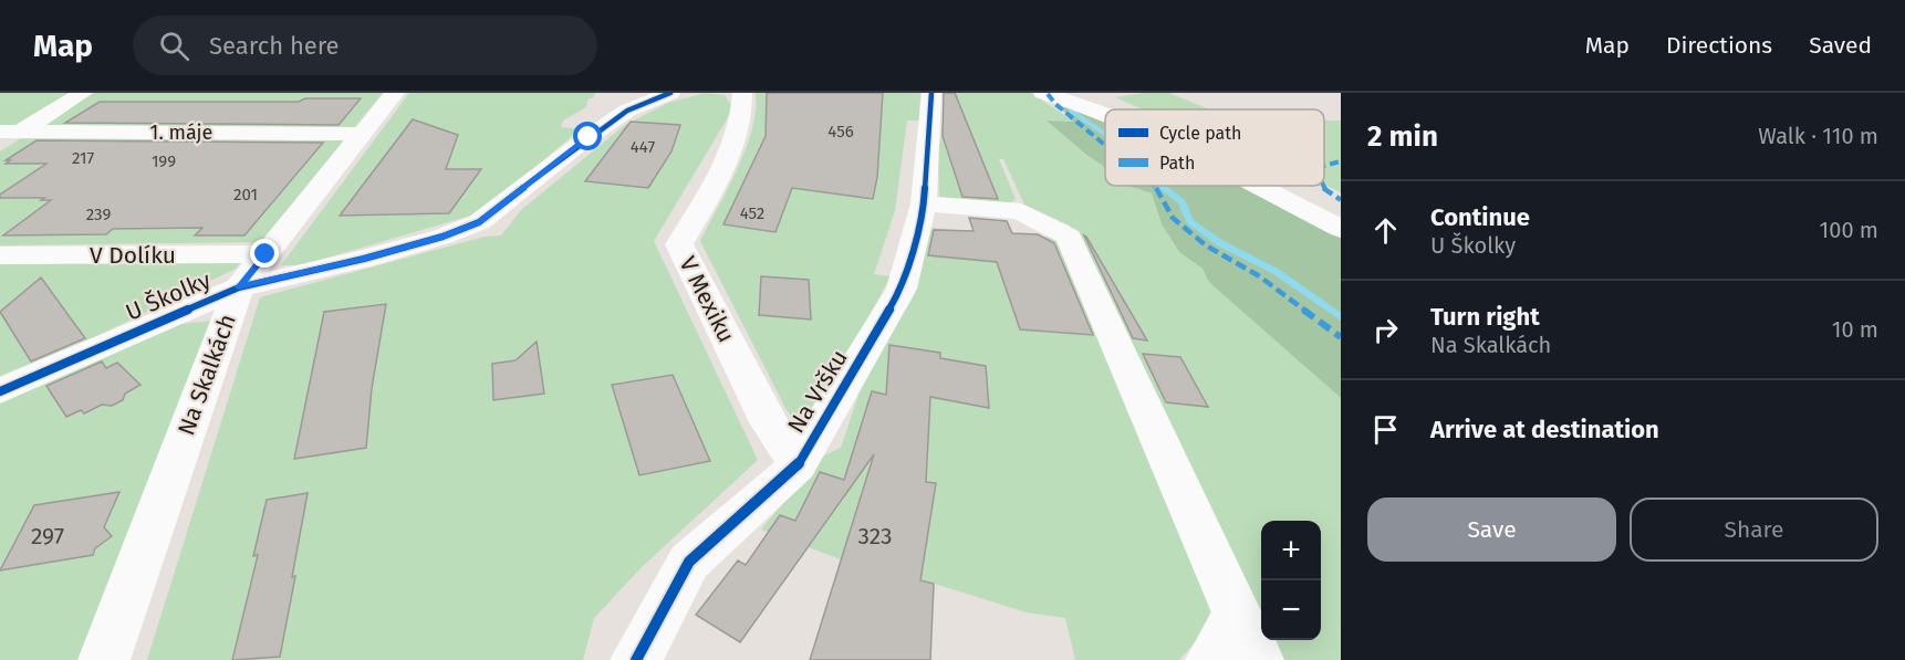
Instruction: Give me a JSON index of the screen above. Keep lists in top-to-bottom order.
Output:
{
  "streets": {
    "street": [
      "1. máje",
      "V Dolíku",
      "U Školky",
      "V Mexiku",
      "Na Skalkách",
      "Na Vršku"
    ]
  },
  "crossings": [
    ["1. máje", "Na Skalkách"],
    ["V Dolíku", "Na Skalkách"],
    ["U Školky", "Na Skalkách"],
    ["V Mexiku", "Na Vršku"]
  ],
  "house_numbers": [
    "456",
    "447",
    "217",
    "199",
    "201",
    "452",
    "239",
    "297",
    "323"
  ],
  "legend": ["Cycle path", "Path"],
  "page": {
    "header": "Map",
    "search": "Search here",
    "nav": ["Map", "Directions", "Saved"],
    "heading": ["2 min", "Walk · 110 m"],
    "list": [
      ["Continue", "U Školky", "100 m"],
      ["Turn right", "Na Skalkách", "10 m"],
      "Arrive at destination"
    ],
    "buttons": ["Save", "Share"],
    "map_buttons": ["+", "−"]
  }
}
